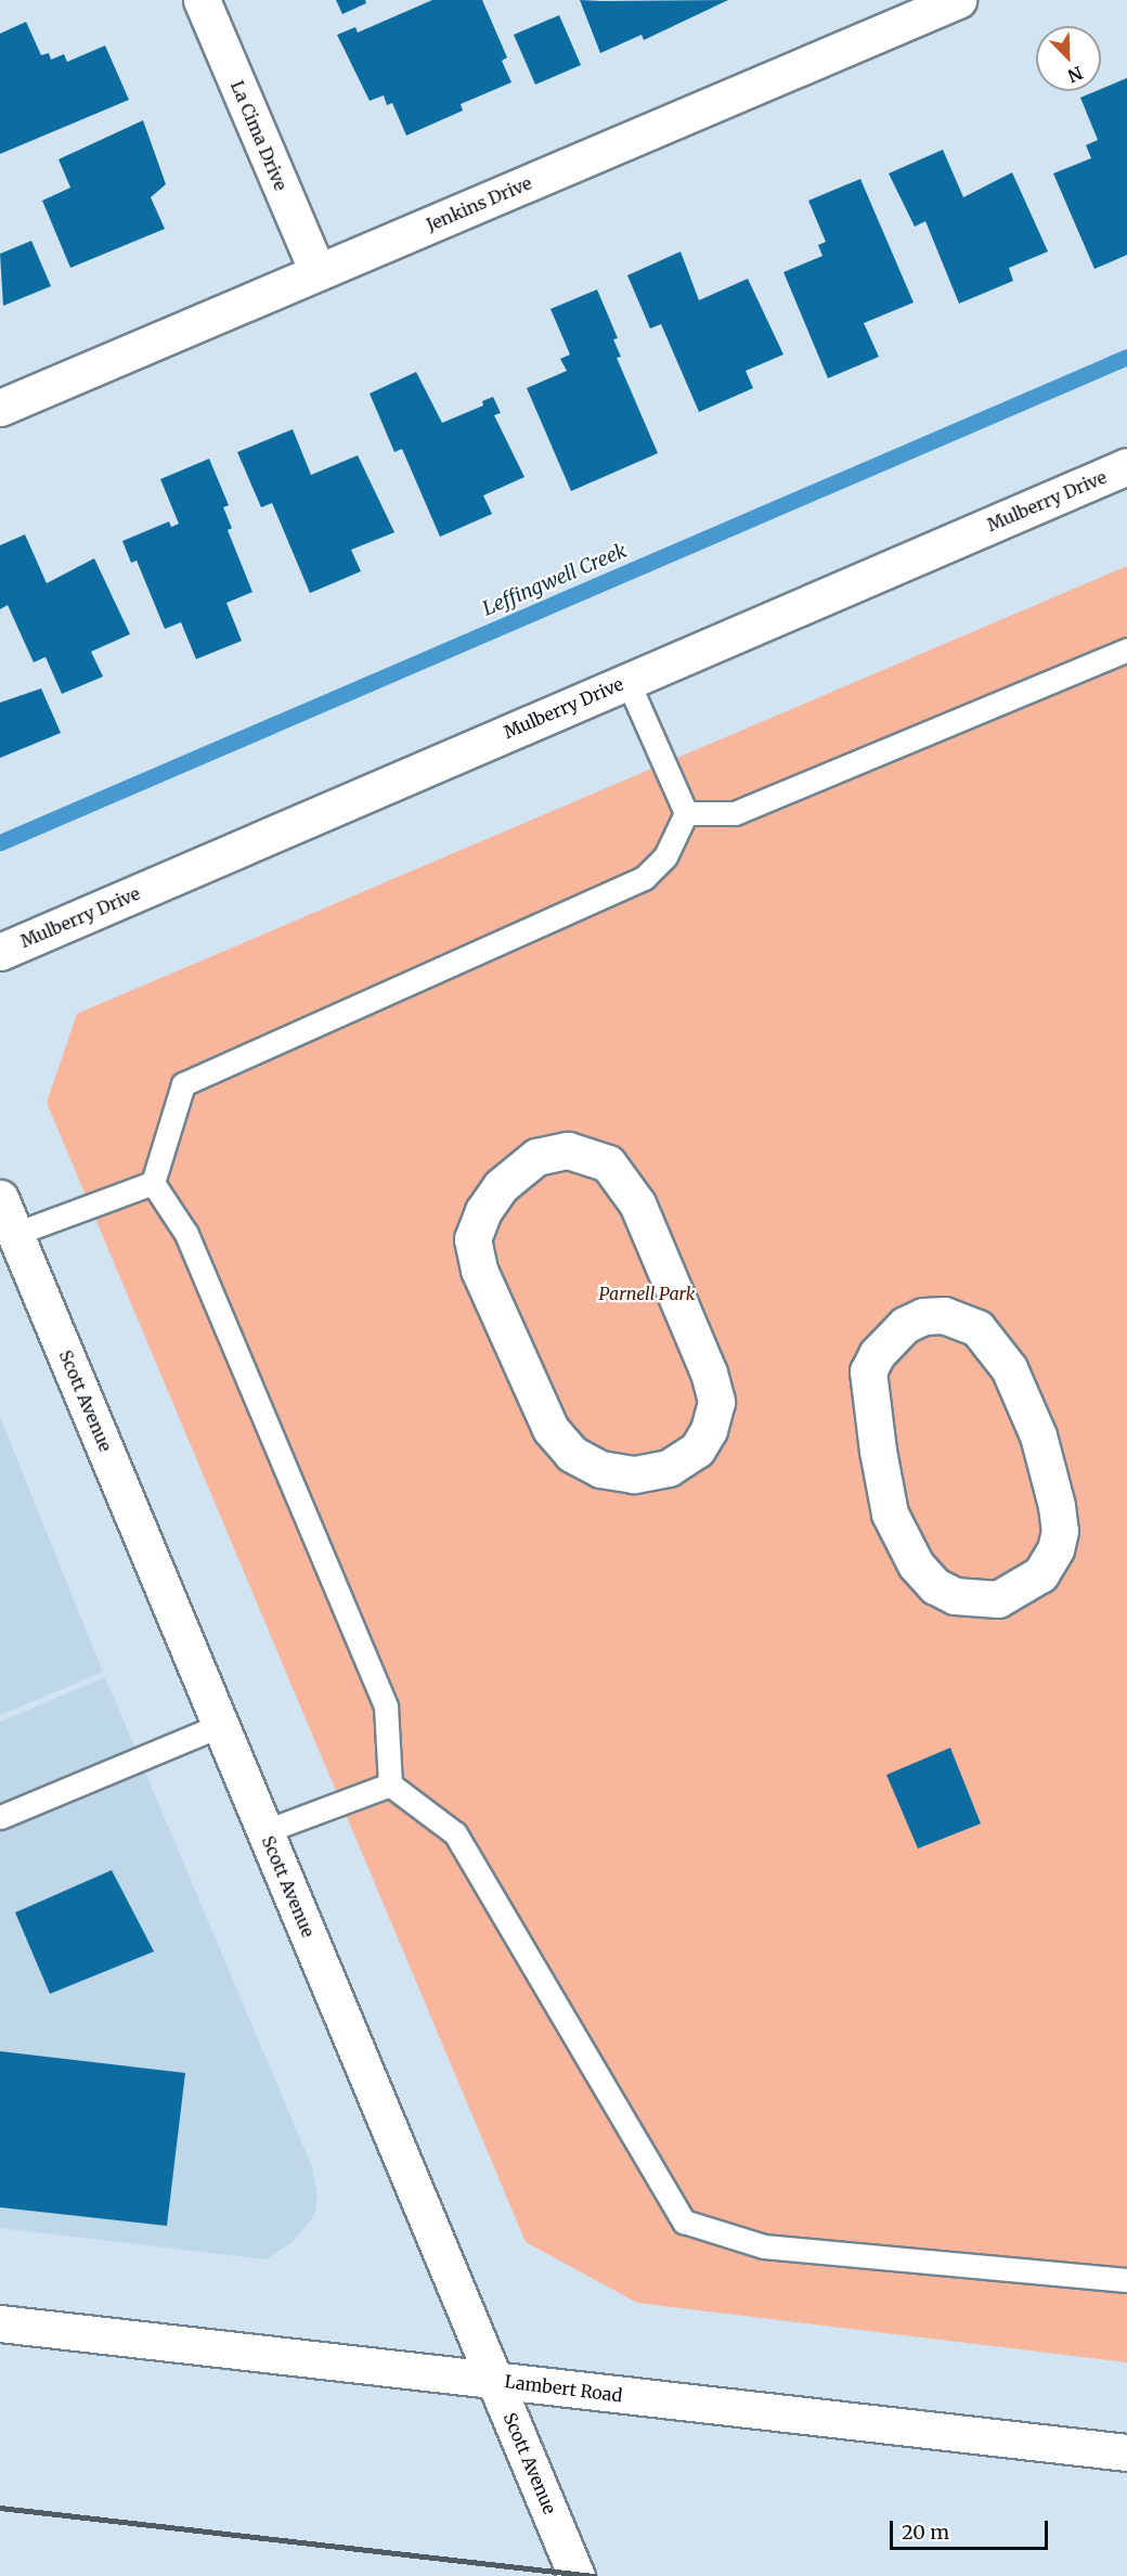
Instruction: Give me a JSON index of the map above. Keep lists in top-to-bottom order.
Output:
{
  "streets": {
    "street": [
      "La Cima Drive",
      "Jenkins Drive",
      "Mulberry Drive",
      "Scott Avenue",
      "Lambert Road"
    ]
  },
  "crossings": [
    ["La Cima Drive", "Jenkins Drive"],
    ["Scott Avenue", "Lambert Road"]
  ],
  "water": ["Leffingwell Creek"],
  "parks": ["Parnell Park"],
  "scale_bar": "20 m",
  "north": "bottom right"
}
